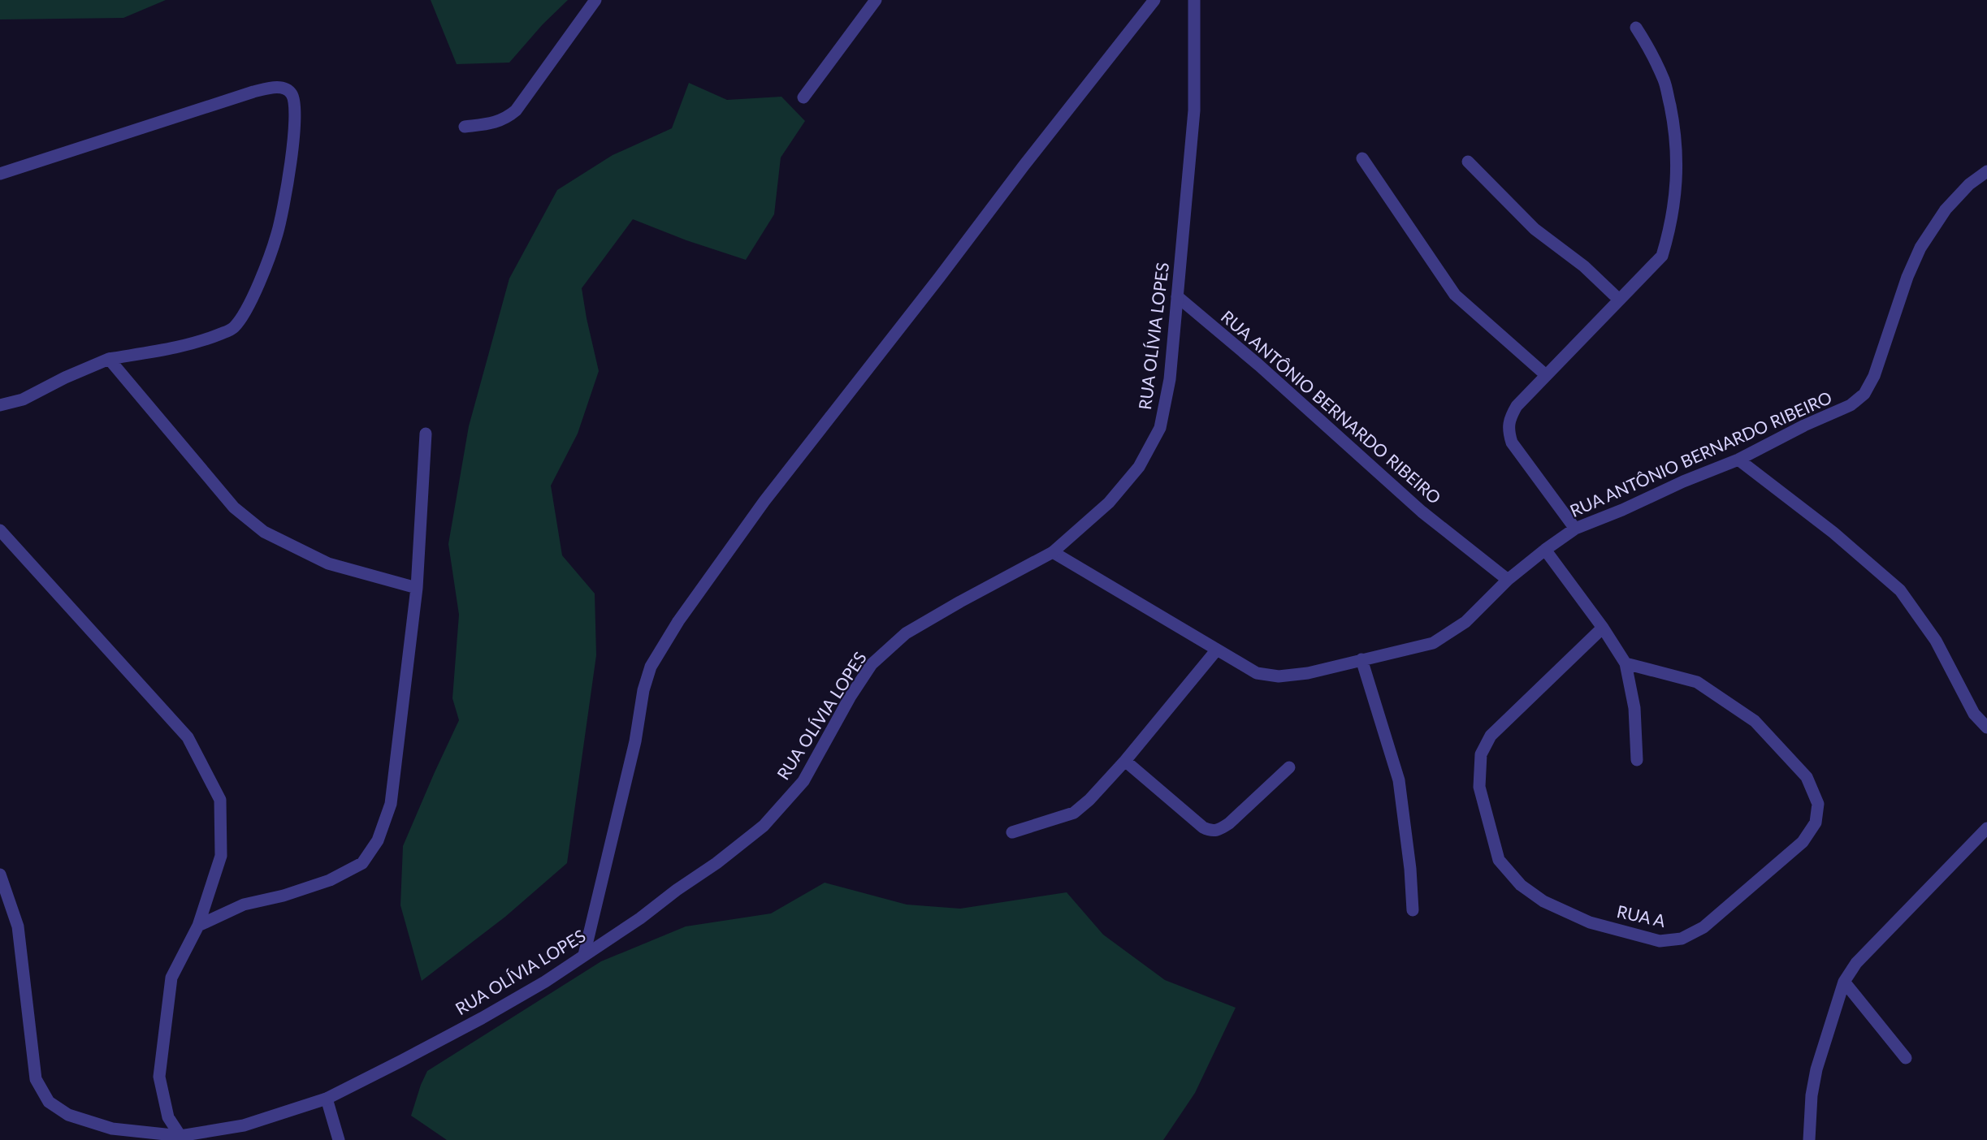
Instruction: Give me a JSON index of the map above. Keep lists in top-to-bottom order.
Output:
{
  "streets": {
    "street": ["RUA OLÍVIA LOPES", "RUA ANTÔNIO BERNARDO RIBEIRO", "RUA A"]
  },
  "crossings": [
    ["RUA OLÍVIA LOPES", "RUA ANTÔNIO BERNARDO RIBEIRO"]
  ]
}
